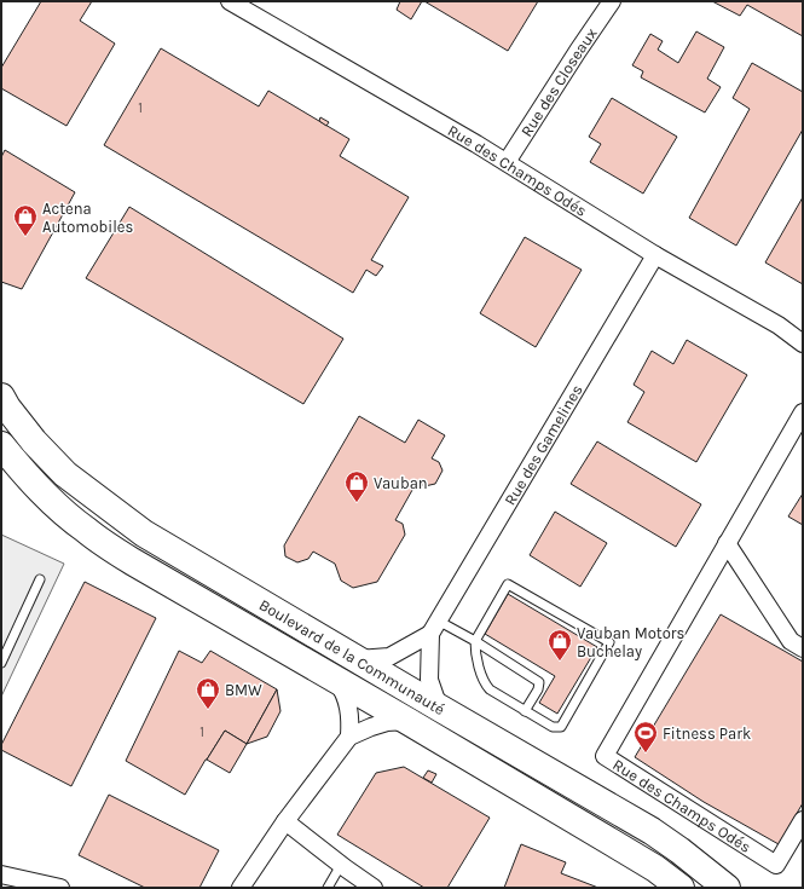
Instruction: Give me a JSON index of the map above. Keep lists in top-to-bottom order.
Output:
{
  "streets": {
    "main road": ["Boulevard de la Communauté"],
    "street": ["Rue des Closeaux", "Rue des Champs Odés", "Rue des Gamelines"]
  },
  "crossings": [
    ["Rue des Closeaux", "Rue des Champs Odés"],
    ["Rue des Champs Odés", "Rue des Gamelines"],
    ["Rue des Gamelines", "Boulevard de la Communauté"]
  ],
  "places": {
    "shop": [
      "Actena Automobiles",
      "Vauban",
      "Vauban Motors Buchelay",
      "BMW"
    ],
    "sports": ["Fitness Park"]
  },
  "house_numbers": ["1", "1"]
}
